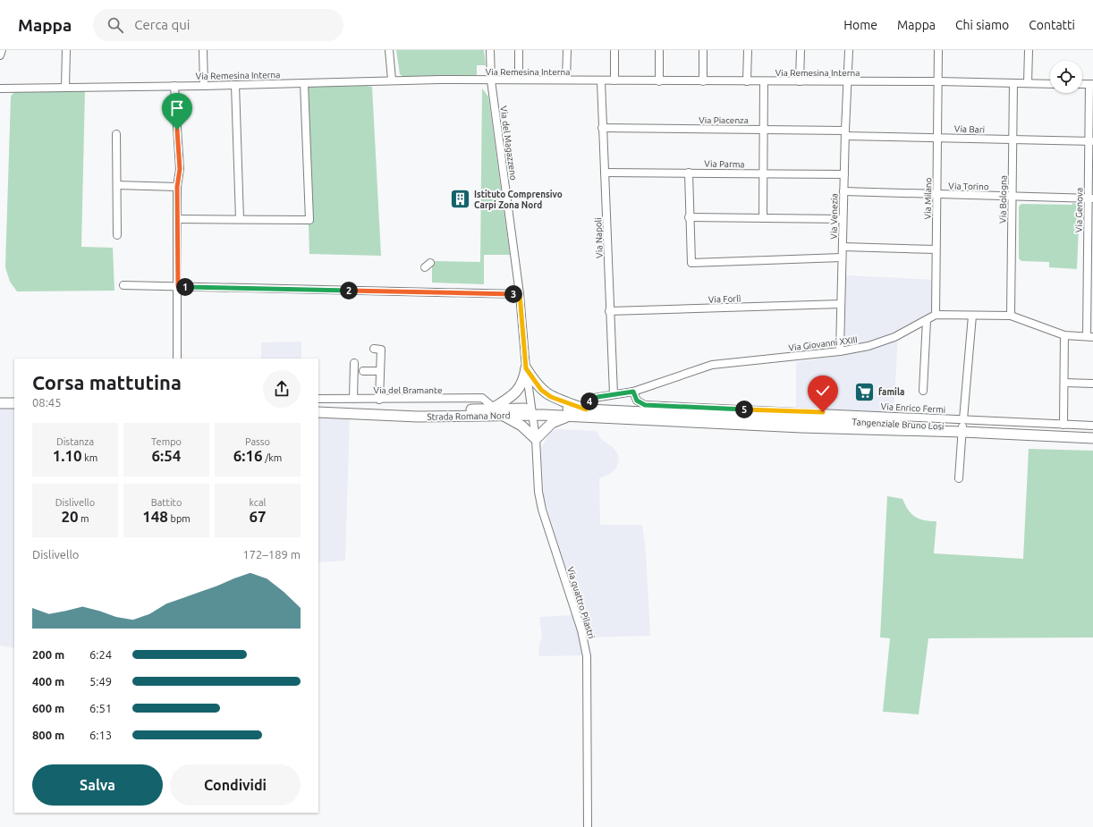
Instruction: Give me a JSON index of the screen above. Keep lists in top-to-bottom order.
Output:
{
  "streets": {
    "main road": ["Strada Romana Nord", "Tangenziale Bruno Losi"],
    "street": [
      "Via Remesina Interna",
      "Via Piacenza",
      "Via Bari",
      "Via del Magazzeno",
      "Via Parma",
      "Via Torino",
      "Via Milano",
      "Via Bologna",
      "Via Genova",
      "Via Venezia",
      "Via Napoli",
      "Via Forlì",
      "Via Giovanni XXIII",
      "Via del Bramante",
      "Via Enrico Fermi",
      "Via quattro Pilastri"
    ]
  },
  "crossings": [
    ["Via Remesina Interna", "Via del Magazzeno"],
    ["Via Remesina Interna", "Via Milano"],
    ["Via Remesina Interna", "Via Bologna"],
    ["Via Remesina Interna", "Via Venezia"],
    ["Via Remesina Interna", "Via Napoli"],
    ["Via Piacenza", "Via Bari"],
    ["Via Piacenza", "Via Venezia"],
    ["Via Piacenza", "Via Napoli"],
    ["Via Bari", "Via Milano"],
    ["Via Bari", "Via Bologna"],
    ["Via Bari", "Via Genova"],
    ["Via Bari", "Via Venezia"],
    ["Via del Magazzeno", "Strada Romana Nord"],
    ["Via del Magazzeno", "Tangenziale Bruno Losi"],
    ["Via del Magazzeno", "Via quattro Pilastri"],
    ["Via Parma", "Via Venezia"],
    ["Via Parma", "Via Napoli"],
    ["Via Torino", "Via Milano"],
    ["Via Torino", "Via Bologna"],
    ["Via Torino", "Via Genova"],
    ["Via Torino", "Via Venezia"],
    ["Via Milano", "Via Giovanni XXIII"],
    ["Via Venezia", "Via Forlì"],
    ["Via Venezia", "Via Giovanni XXIII"],
    ["Via Napoli", "Via Forlì"],
    ["Via Napoli", "Via Giovanni XXIII"],
    ["Via Giovanni XXIII", "Via Enrico Fermi"],
    ["Via Giovanni XXIII", "Tangenziale Bruno Losi"],
    ["Via del Bramante", "Strada Romana Nord"],
    ["Via Enrico Fermi", "Tangenziale Bruno Losi"],
    ["Strada Romana Nord", "Tangenziale Bruno Losi"],
    ["Strada Romana Nord", "Via quattro Pilastri"],
    ["Tangenziale Bruno Losi", "Via quattro Pilastri"]
  ],
  "places": {
    "building": ["Istituto Comprensivo Carpi Zona Nord"],
    "supermarket": ["famila"]
  },
  "page": {
    "header": "Mappa",
    "search": "Cerca qui",
    "nav": [
      "Home",
      "Mappa",
      "Chi siamo",
      "Contatti"
    ],
    "pins": [
      "1",
      "2",
      "3",
      "4",
      "5"
    ],
    "heading": ["Corsa mattutina", "08:45"],
    "stats": [
      ["Distanza", "1.10 km"],
      ["Tempo", "6:54"],
      ["Passo", "6:16 /km"],
      ["Dislivello", "20 m"],
      ["Battito", "148 bpm"],
      ["kcal", "67"]
    ],
    "chart": ["Dislivello", "172–189 m"],
    "list": [
      {
        "name": "200 m",
        "note": "6:24"
      },
      {
        "name": "400 m",
        "note": "5:49"
      },
      {
        "name": "600 m",
        "note": "6:51"
      },
      {
        "name": "800 m",
        "note": "6:13"
      }
    ],
    "buttons": ["Salva", "Condividi"]
  }
}
